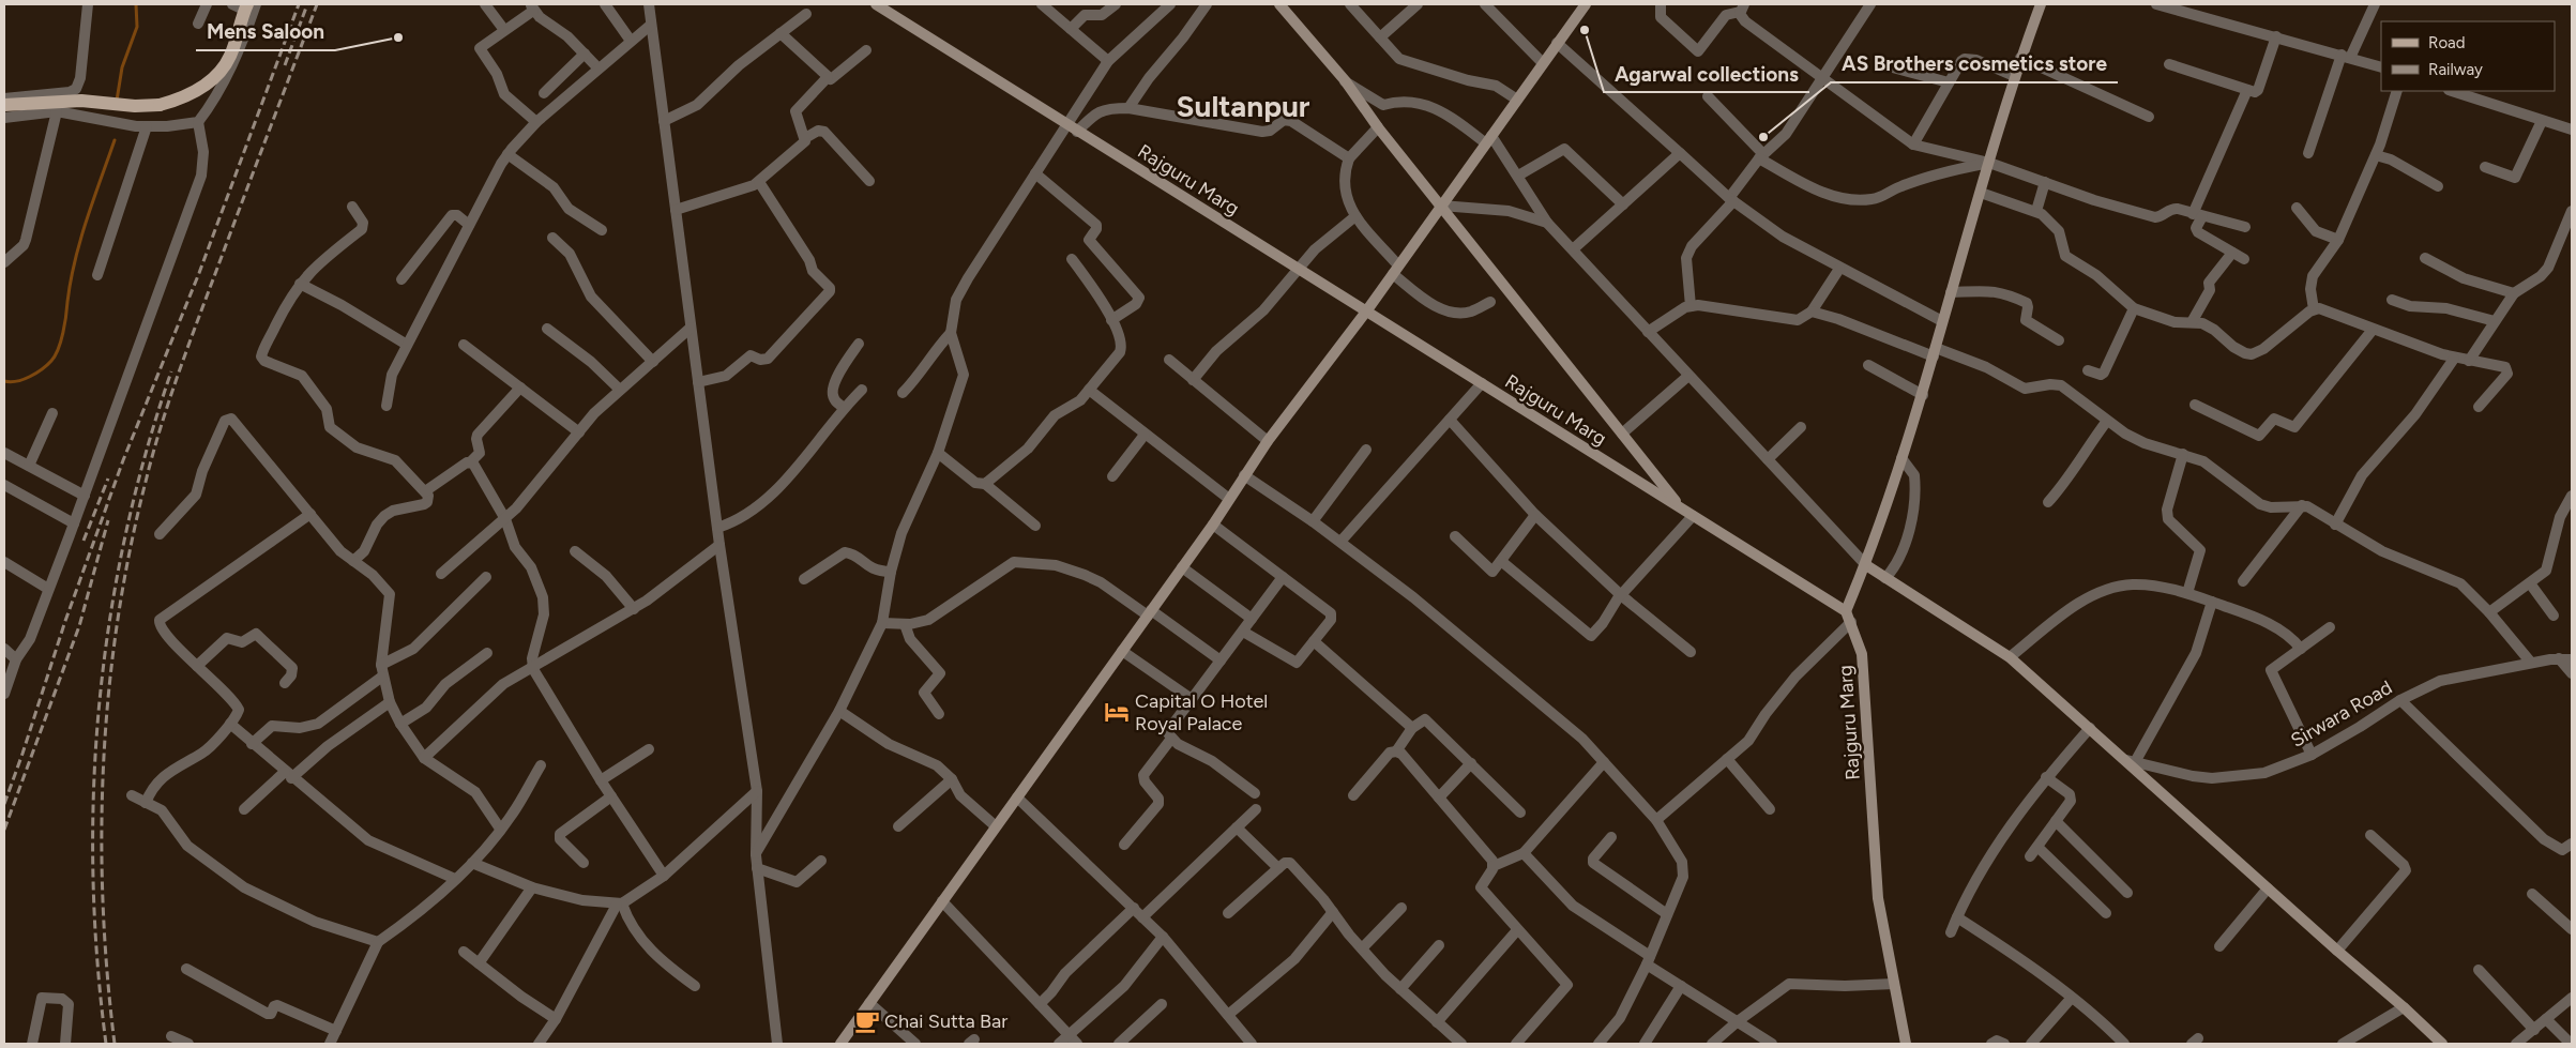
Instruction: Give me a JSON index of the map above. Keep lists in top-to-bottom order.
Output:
{
  "streets": {
    "street": ["Rajguru Marg", "Sirwara Road"]
  },
  "districts": ["Sultanpur"],
  "places": {
    "other": ["Agarwal collections", "Mens Saloon", "AS Brothers cosmetics store"],
    "hotel": ["Capital O Hotel Royal Palace"],
    "cafe": ["Chai Sutta Bar"]
  },
  "legend": ["Road", "Railway"]
}
